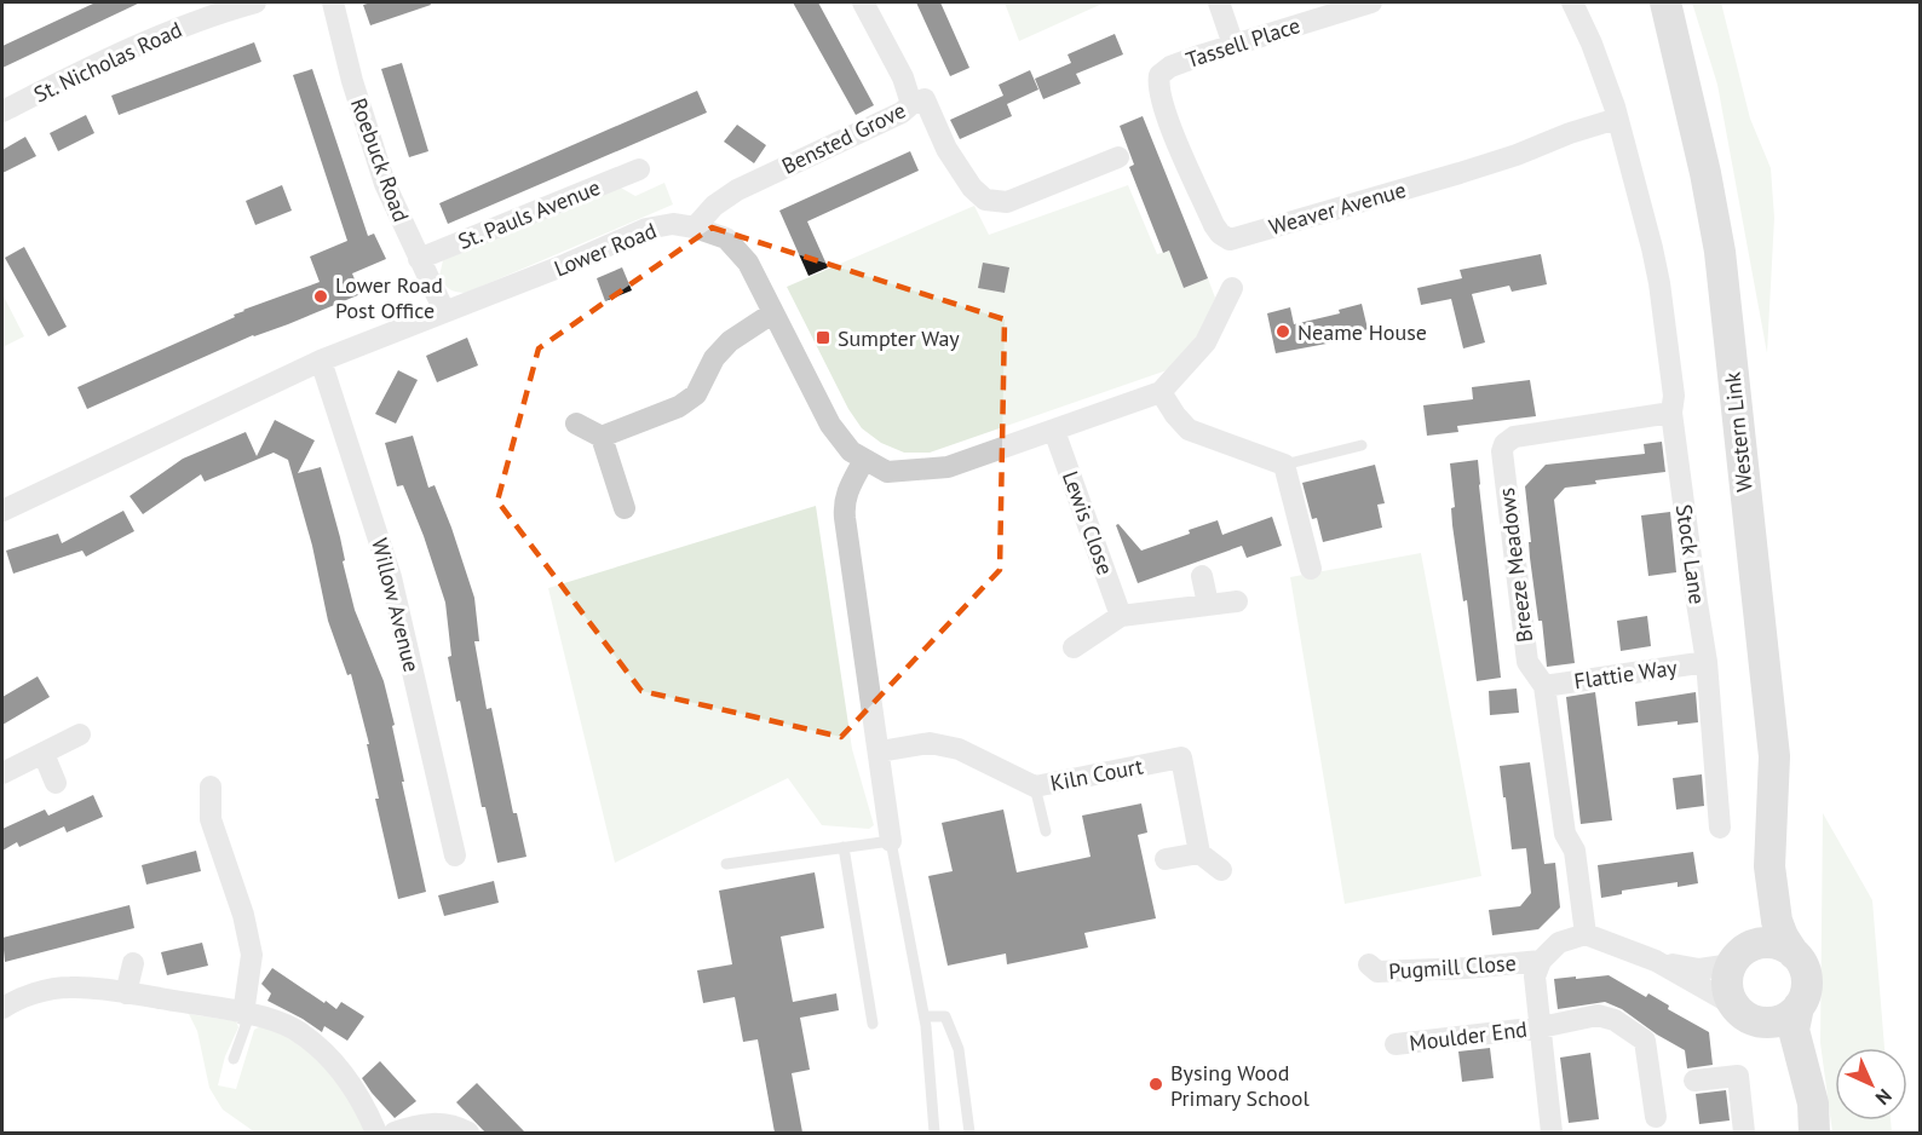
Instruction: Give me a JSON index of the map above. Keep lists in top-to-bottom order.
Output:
{
  "streets": {
    "main road": ["Western Link"],
    "street": [
      "Tassell Place",
      "St. Nicholas Road",
      "Bensted Grove",
      "Roebuck Road",
      "Weaver Avenue",
      "St. Pauls Avenue",
      "Lower Road",
      "Lewis Close",
      "Stock Lane",
      "Breeze Meadows",
      "Willow Avenue",
      "Flattie Way",
      "Kiln Court",
      "Pugmill Close",
      "Moulder End"
    ]
  },
  "crossings": [
    ["Tassell Place", "Weaver Avenue"],
    ["Bensted Grove", "Lower Road"],
    ["Roebuck Road", "St. Pauls Avenue"],
    ["Roebuck Road", "Lower Road"],
    ["Weaver Avenue", "Stock Lane"],
    ["Lower Road", "Lewis Close"],
    ["Lower Road", "Willow Avenue"],
    ["Stock Lane", "Breeze Meadows"],
    ["Stock Lane", "Flattie Way"],
    ["Breeze Meadows", "Flattie Way"]
  ],
  "places": {
    "other": ["Lower Road Post Office", "Neame House", "Bysing Wood Primary School"],
    "transit": ["Sumpter Way"]
  },
  "north": "bottom right"
}
